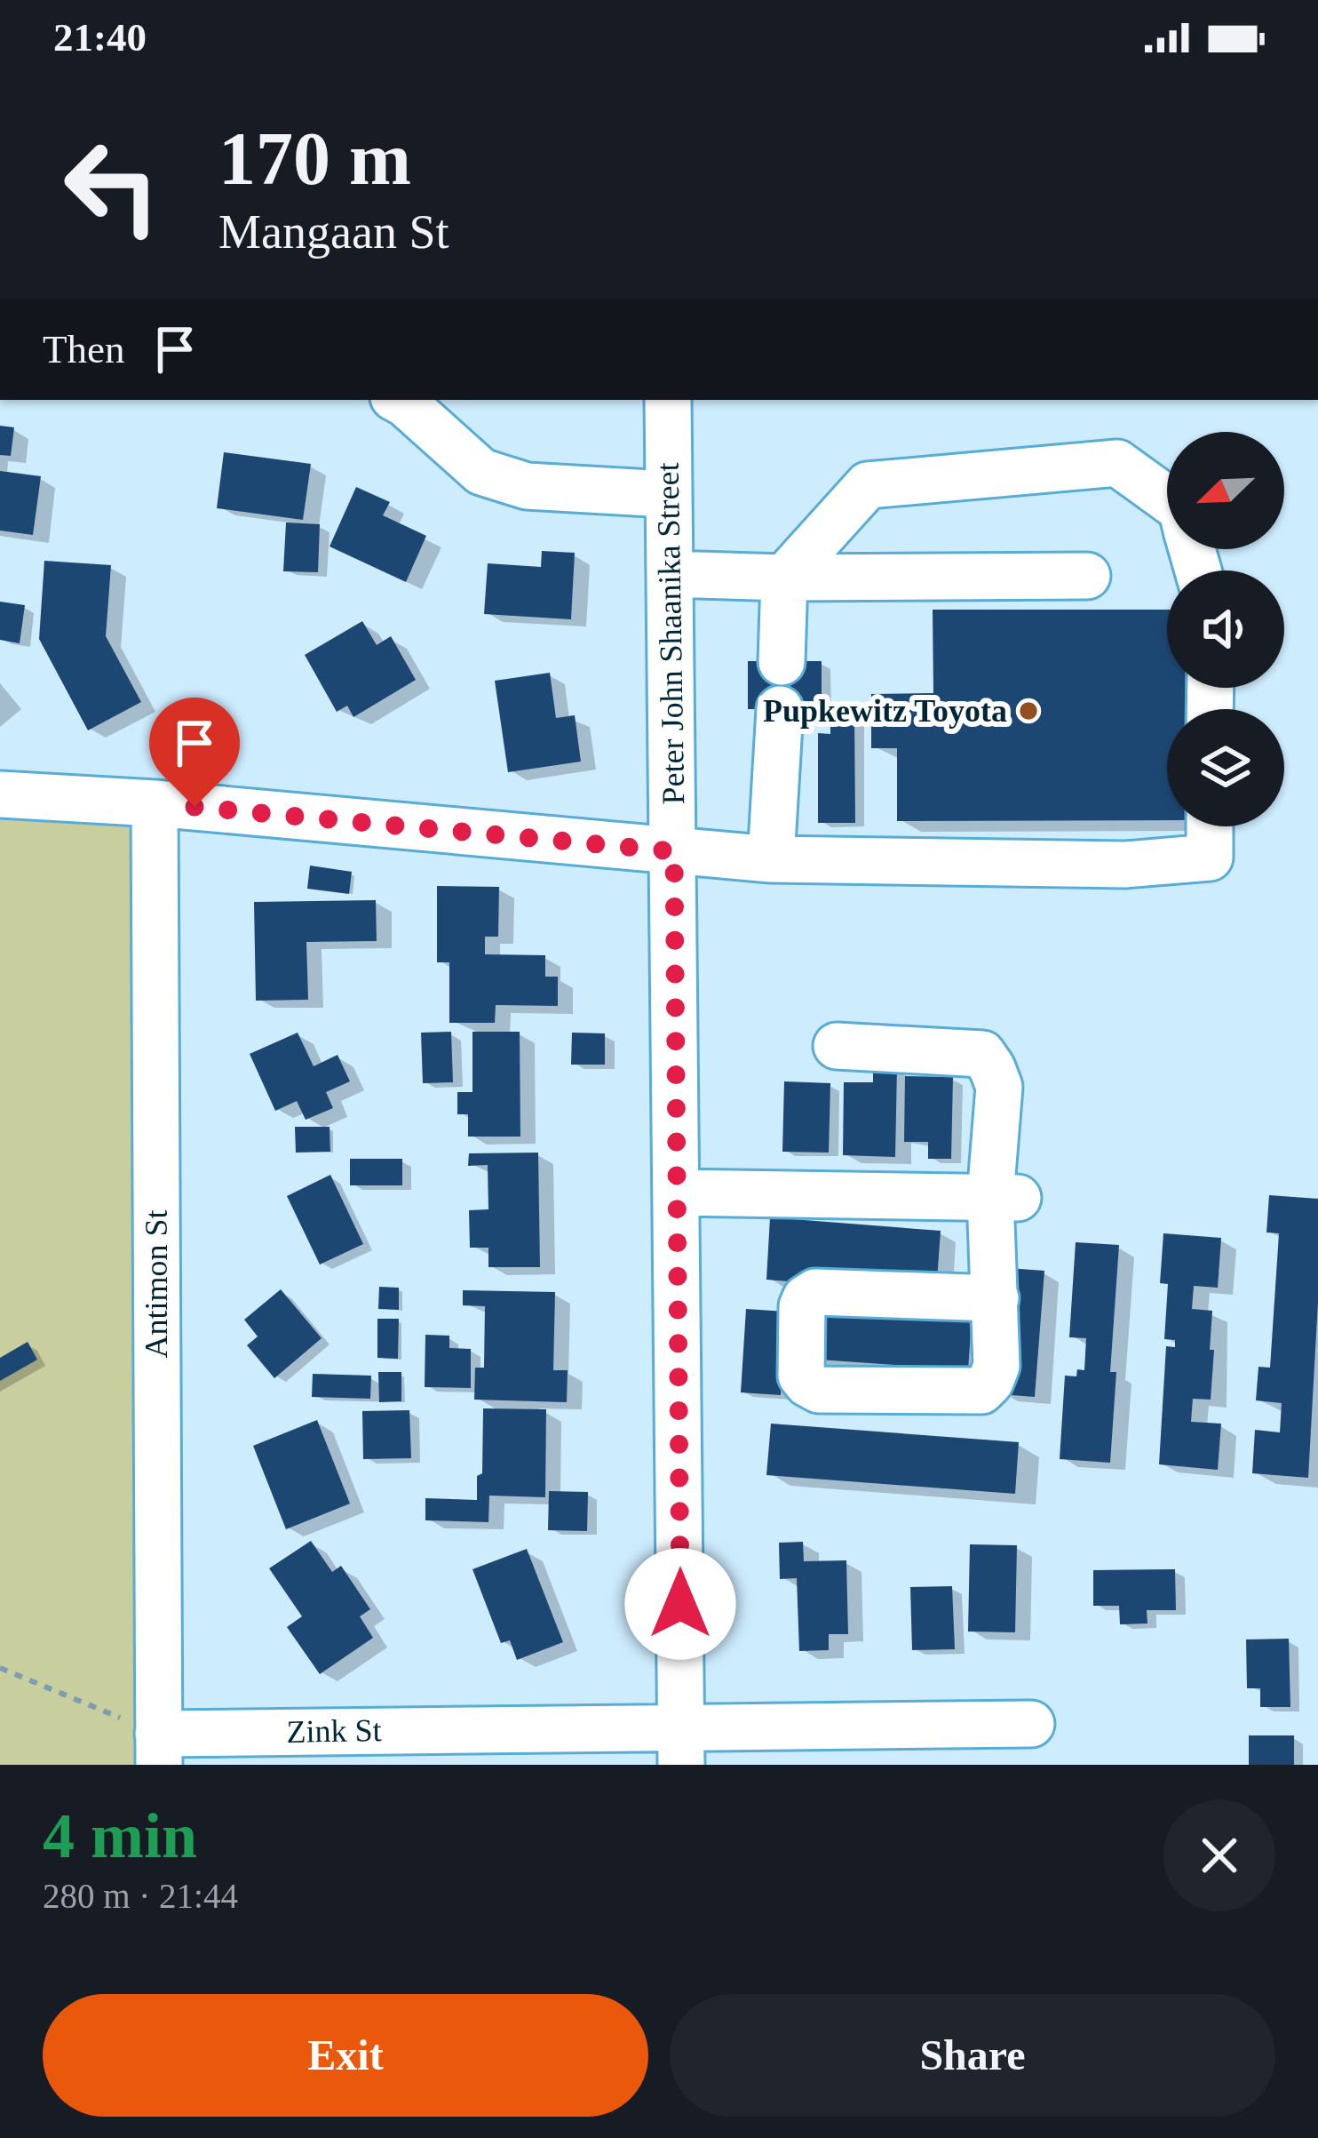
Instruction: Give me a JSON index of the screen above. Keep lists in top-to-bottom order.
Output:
{
  "streets": {
    "street": ["Peter John Shaanika Street", "Antimon St", "Zink St"]
  },
  "crossings": [
    ["Peter John Shaanika Street", "Zink St"],
    ["Antimon St", "Zink St"]
  ],
  "places": ["Pupkewitz Toyota"],
  "north": "bottom left",
  "page": {
    "status": "21:40",
    "turn": ["170 m", "Mangaan St"],
    "then": "Then",
    "heading": ["4 min", "280 m · 21:44"],
    "buttons": ["Exit", "Share"]
  }
}
